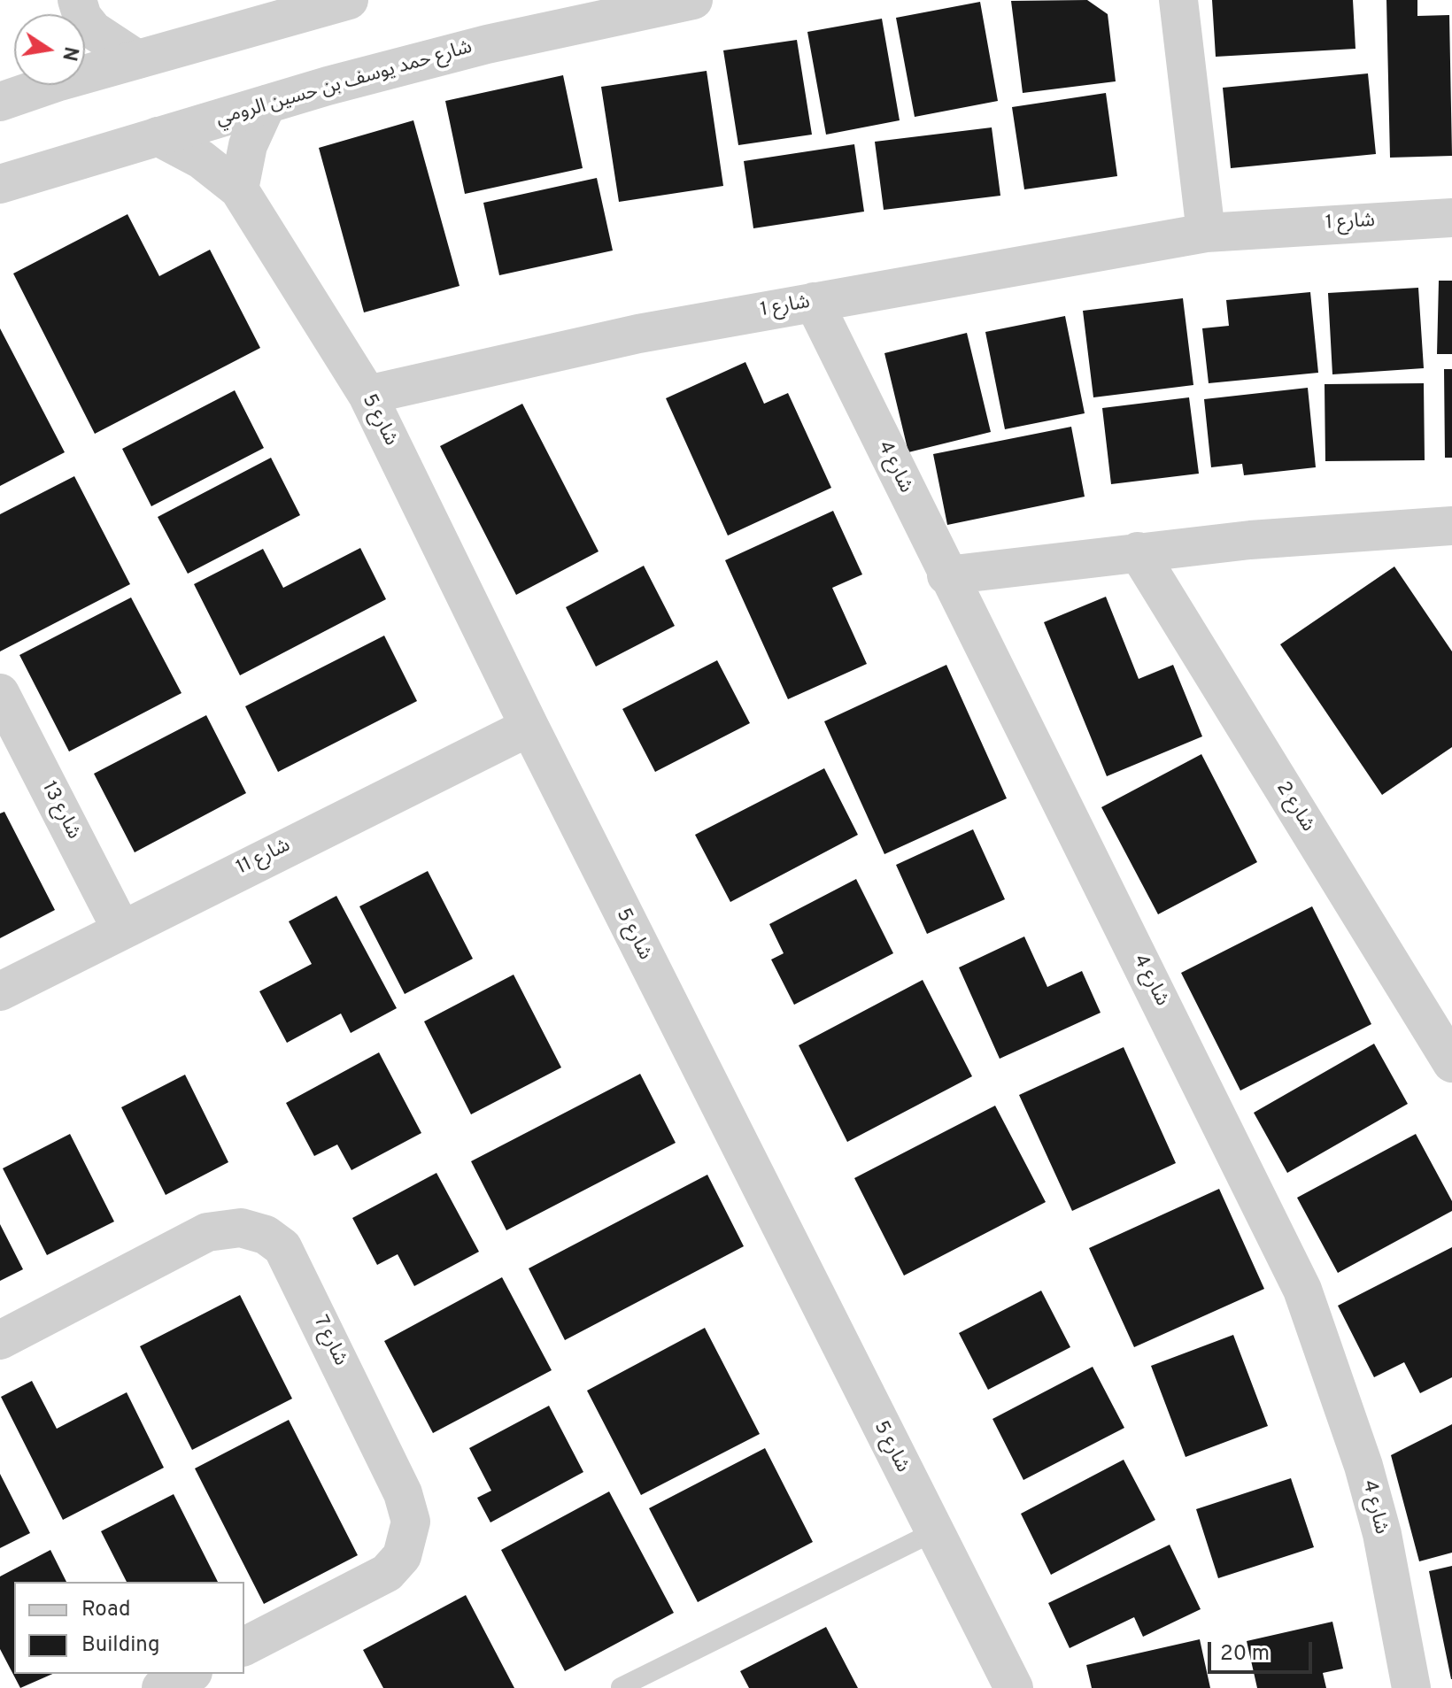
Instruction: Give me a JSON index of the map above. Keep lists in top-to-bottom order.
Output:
{
  "streets": {
    "street": [
      "شارع حمد يوسف بن حسين الرومي",
      "شارع 1",
      "شارع 5",
      "شارع 4",
      "شارع 2",
      "شارع 13",
      "شارع 11",
      "شارع 7"
    ]
  },
  "crossings": [
    ["شارع حمد يوسف بن حسين الرومي", "شارع 5"],
    ["شارع 1", "شارع 5"],
    ["شارع 1", "شارع 4"],
    ["شارع 5", "شارع 11"],
    ["شارع 13", "شارع 11"]
  ],
  "legend": ["Road", "Building"],
  "scale_bar": "20 m",
  "north": "right"
}
